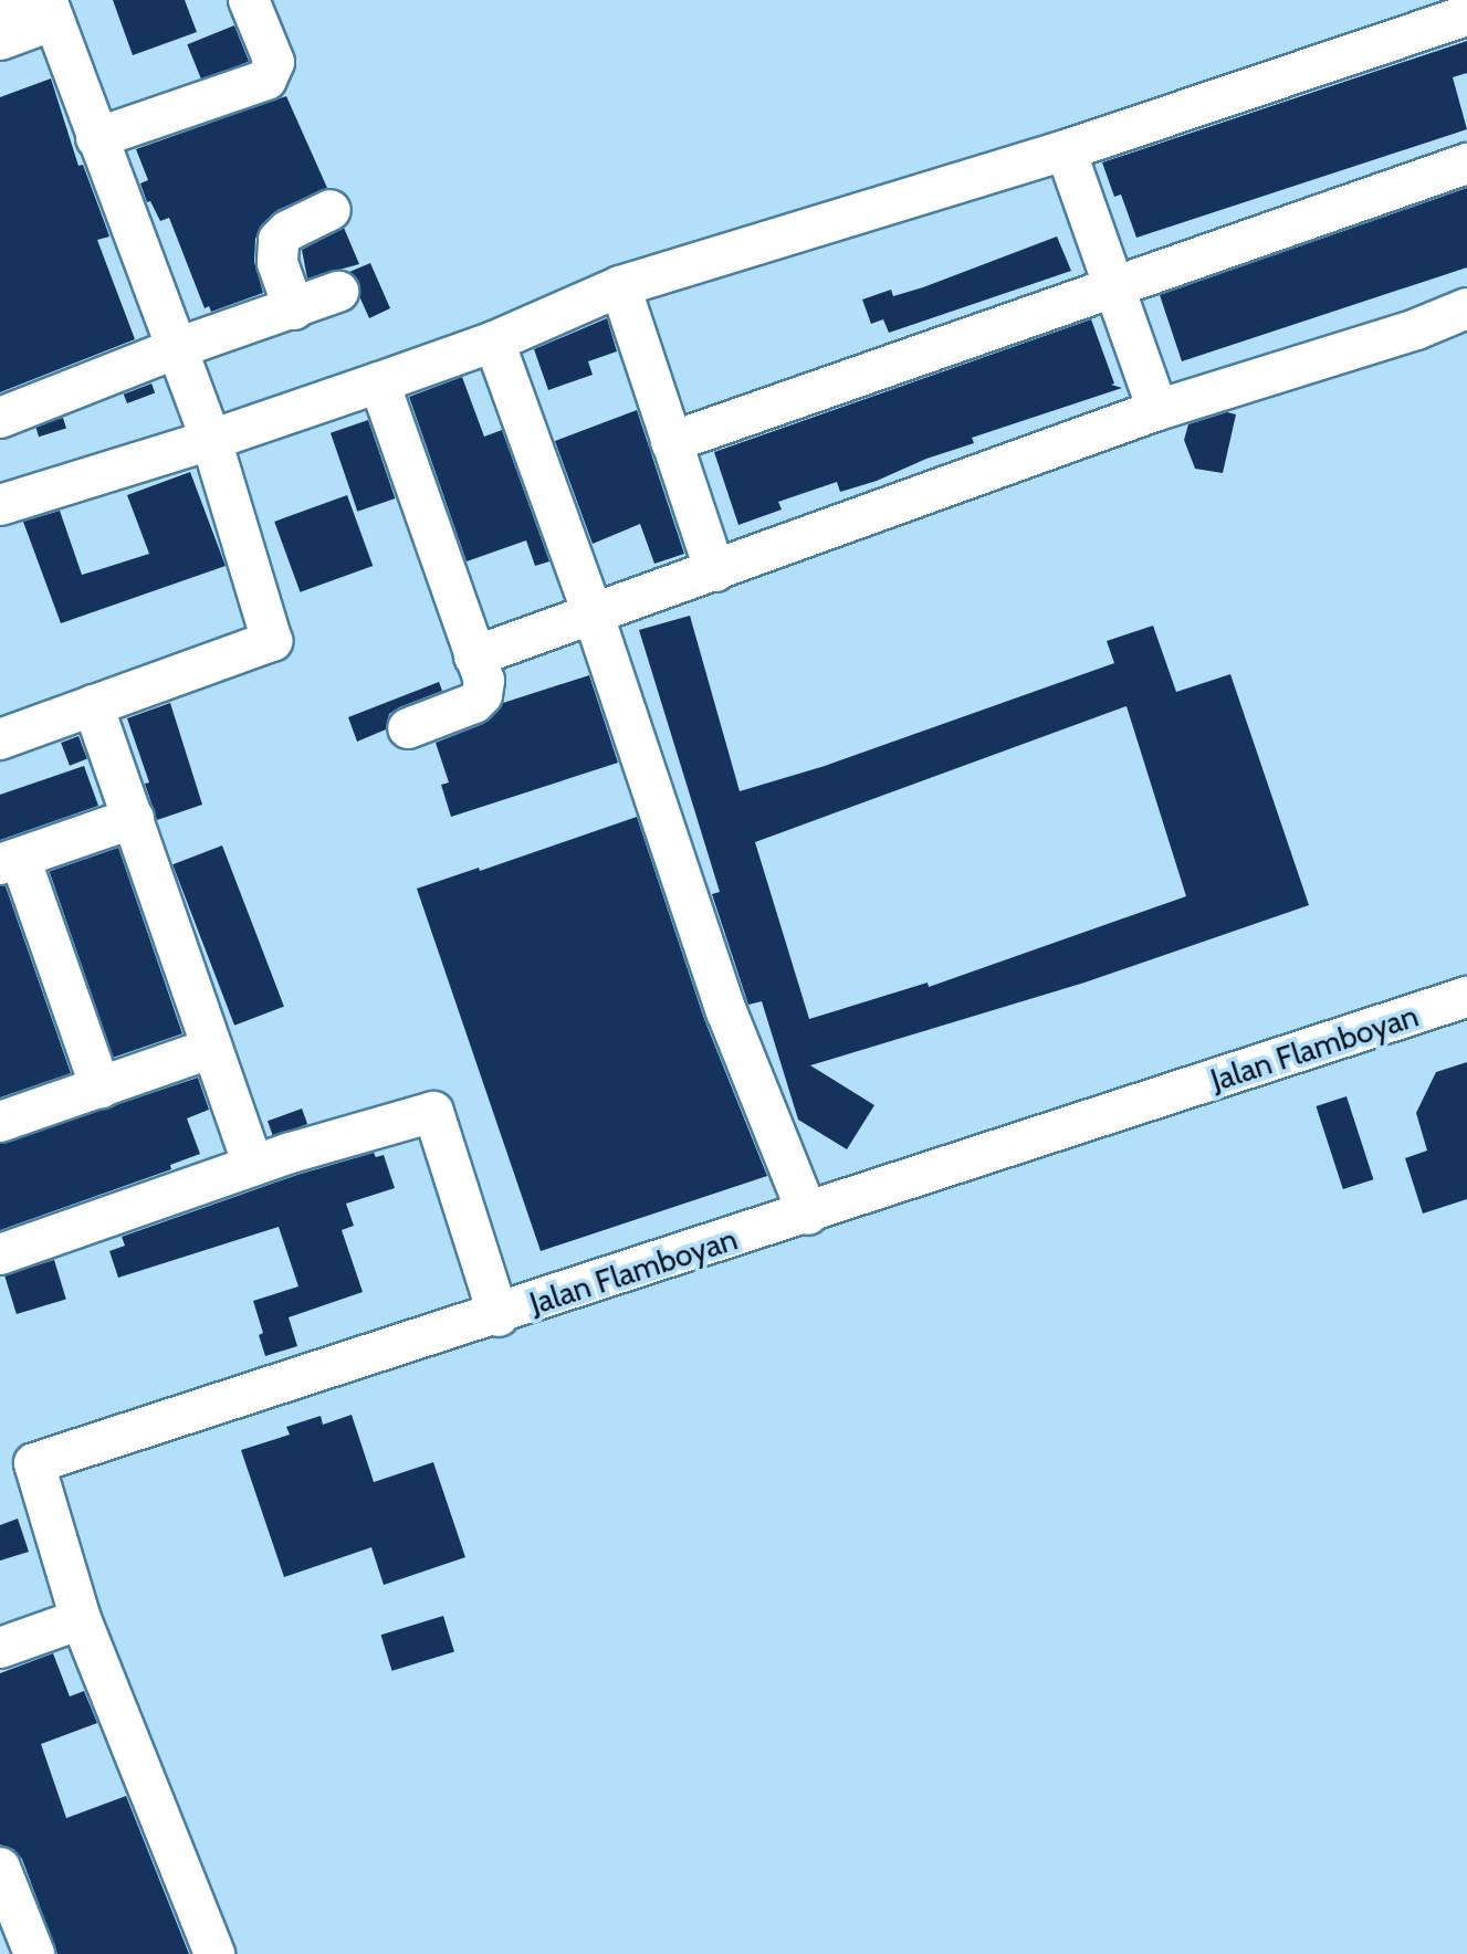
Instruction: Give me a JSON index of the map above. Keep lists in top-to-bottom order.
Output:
{
  "streets": {
    "street": ["Jalan Flamboyan"]
  }
}
